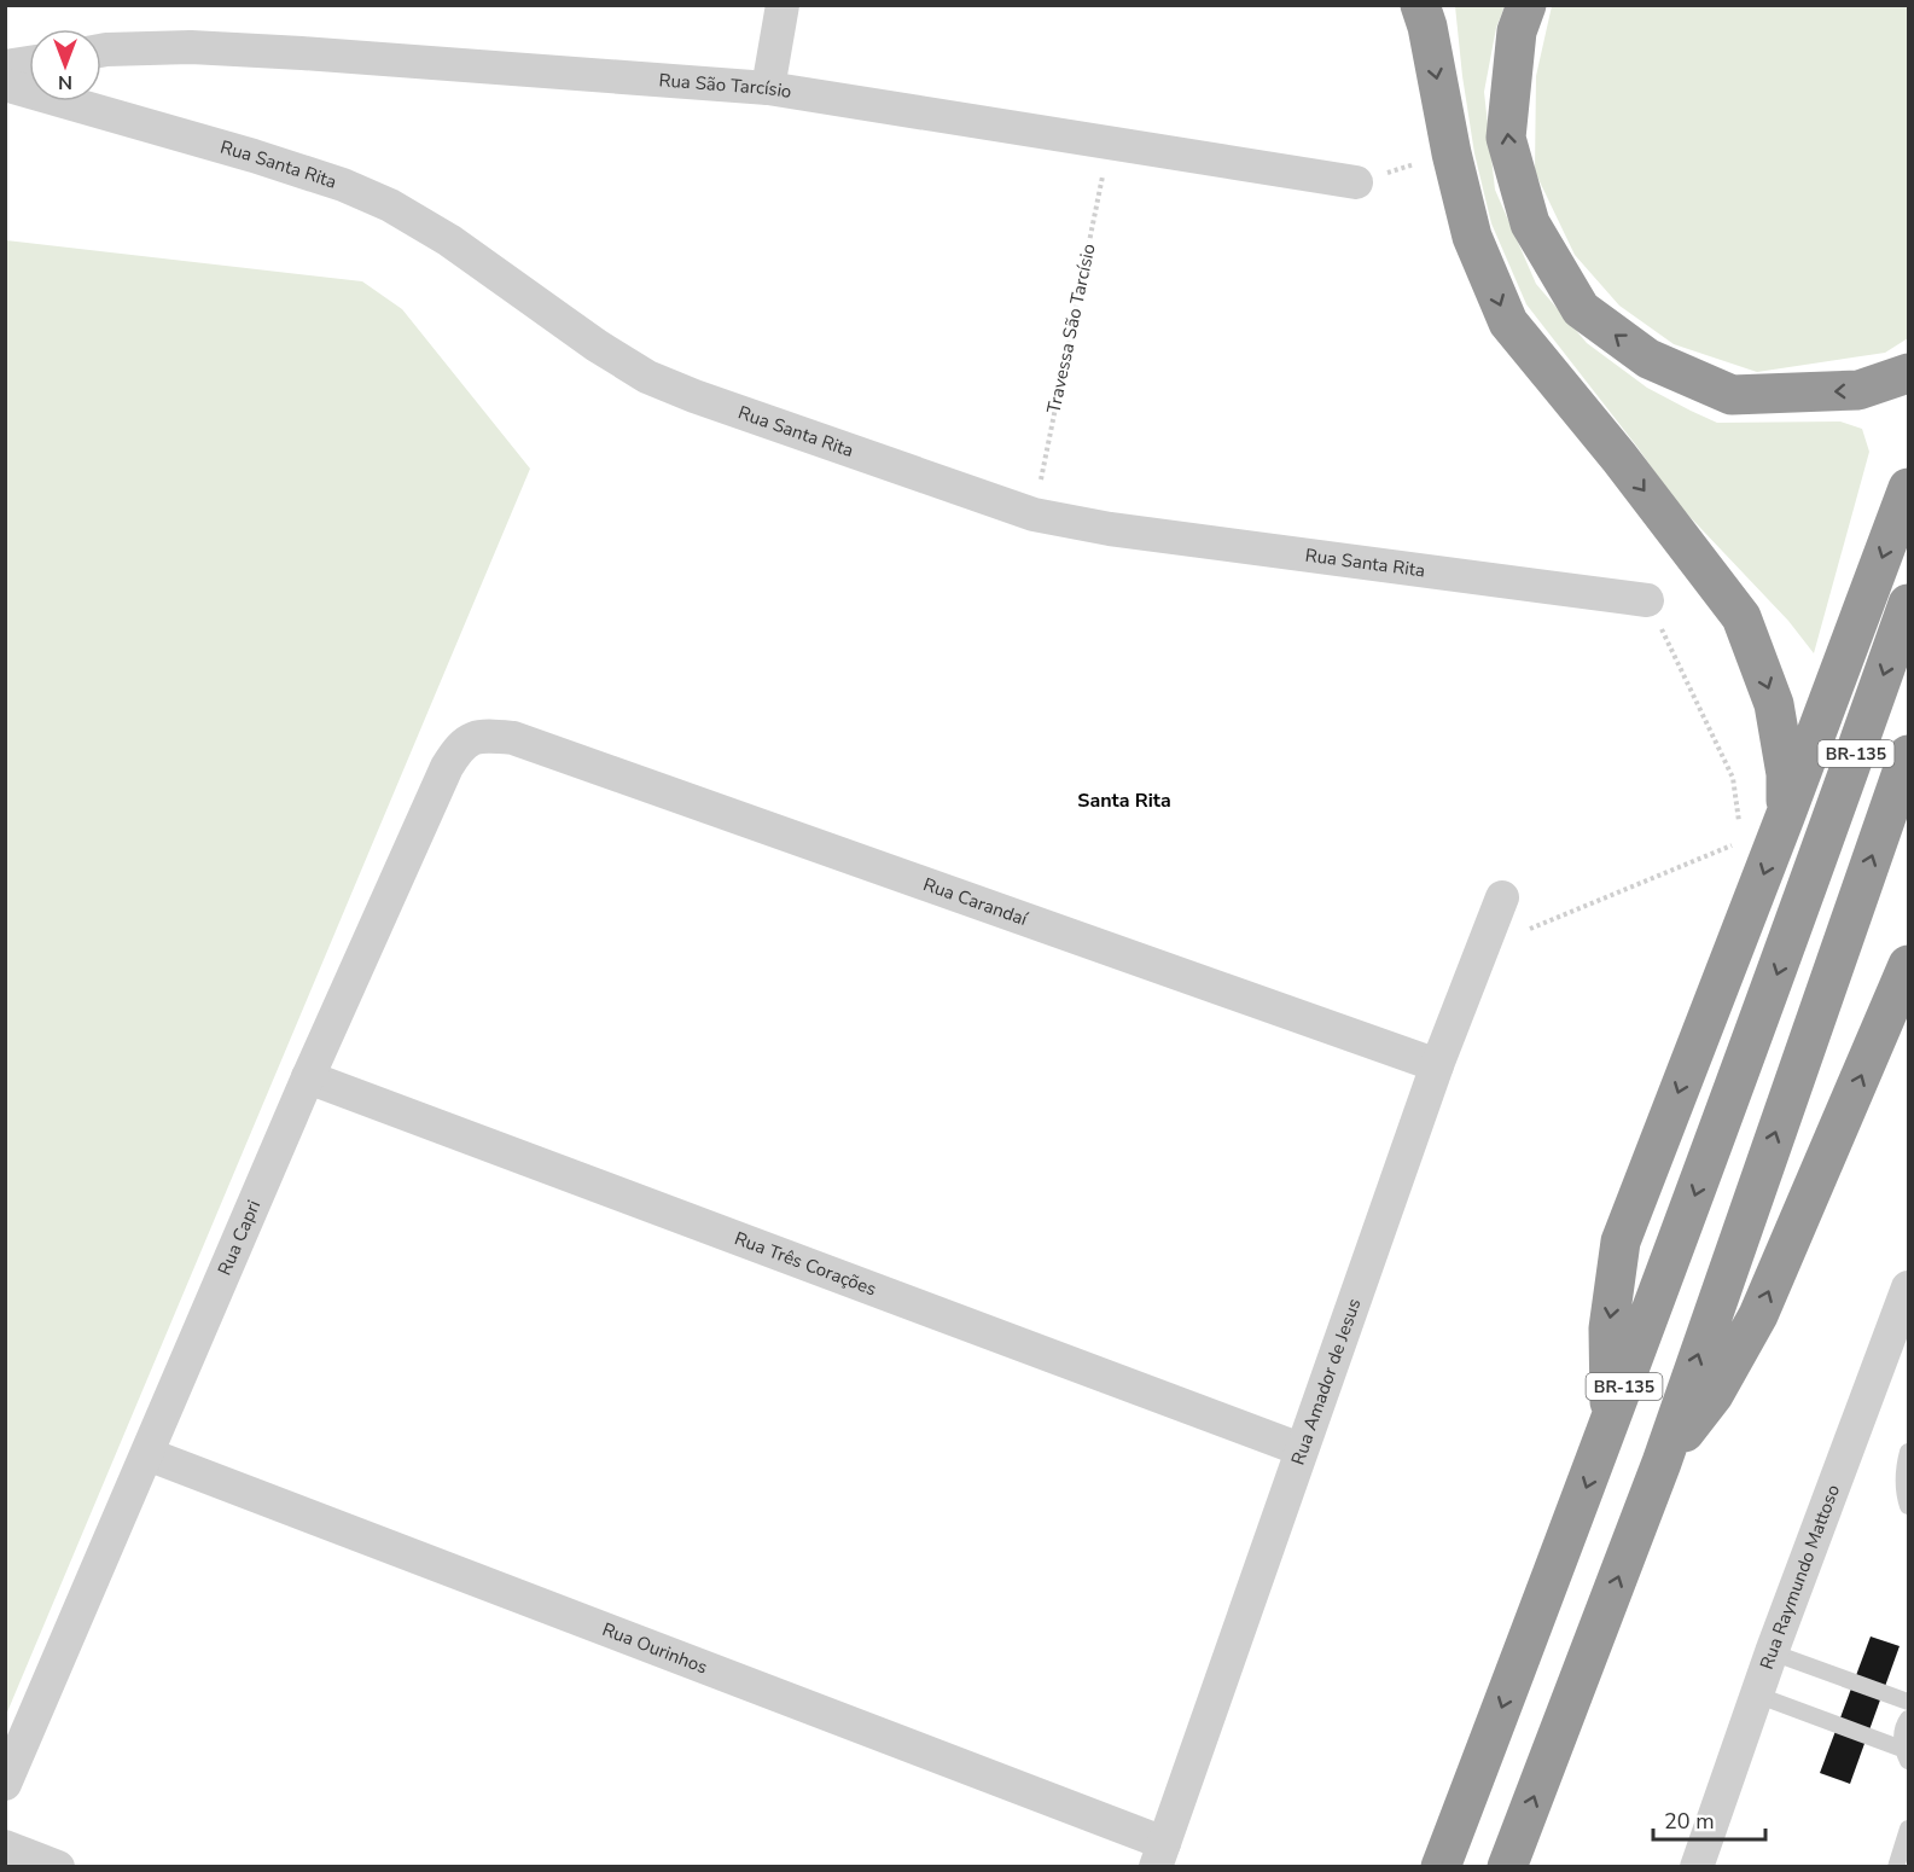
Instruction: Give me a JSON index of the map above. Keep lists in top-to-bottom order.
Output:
{
  "streets": {
    "highway": ["BR-135"],
    "street": [
      "Rua São Tarcísio",
      "Rua Santa Rita",
      "Rua Carandaí",
      "Rua Capri",
      "Rua Três Corações",
      "Rua Amador de Jesus",
      "Rua Raymundo Mattoso",
      "Rua Ourinhos"
    ],
    "path": ["Travessa São Tarcísio"]
  },
  "crossings": [
    ["Rua São Tarcísio", "Travessa São Tarcísio"],
    ["Rua Santa Rita", "Travessa São Tarcísio"],
    ["Rua Carandaí", "Rua Capri"],
    ["Rua Carandaí", "Rua Amador de Jesus"],
    ["Rua Capri", "Rua Três Corações"],
    ["Rua Capri", "Rua Ourinhos"],
    ["Rua Três Corações", "Rua Amador de Jesus"],
    ["Rua Amador de Jesus", "Rua Ourinhos"]
  ],
  "districts": ["Santa Rita"],
  "scale_bar": "20 m",
  "north": "bottom"
}
